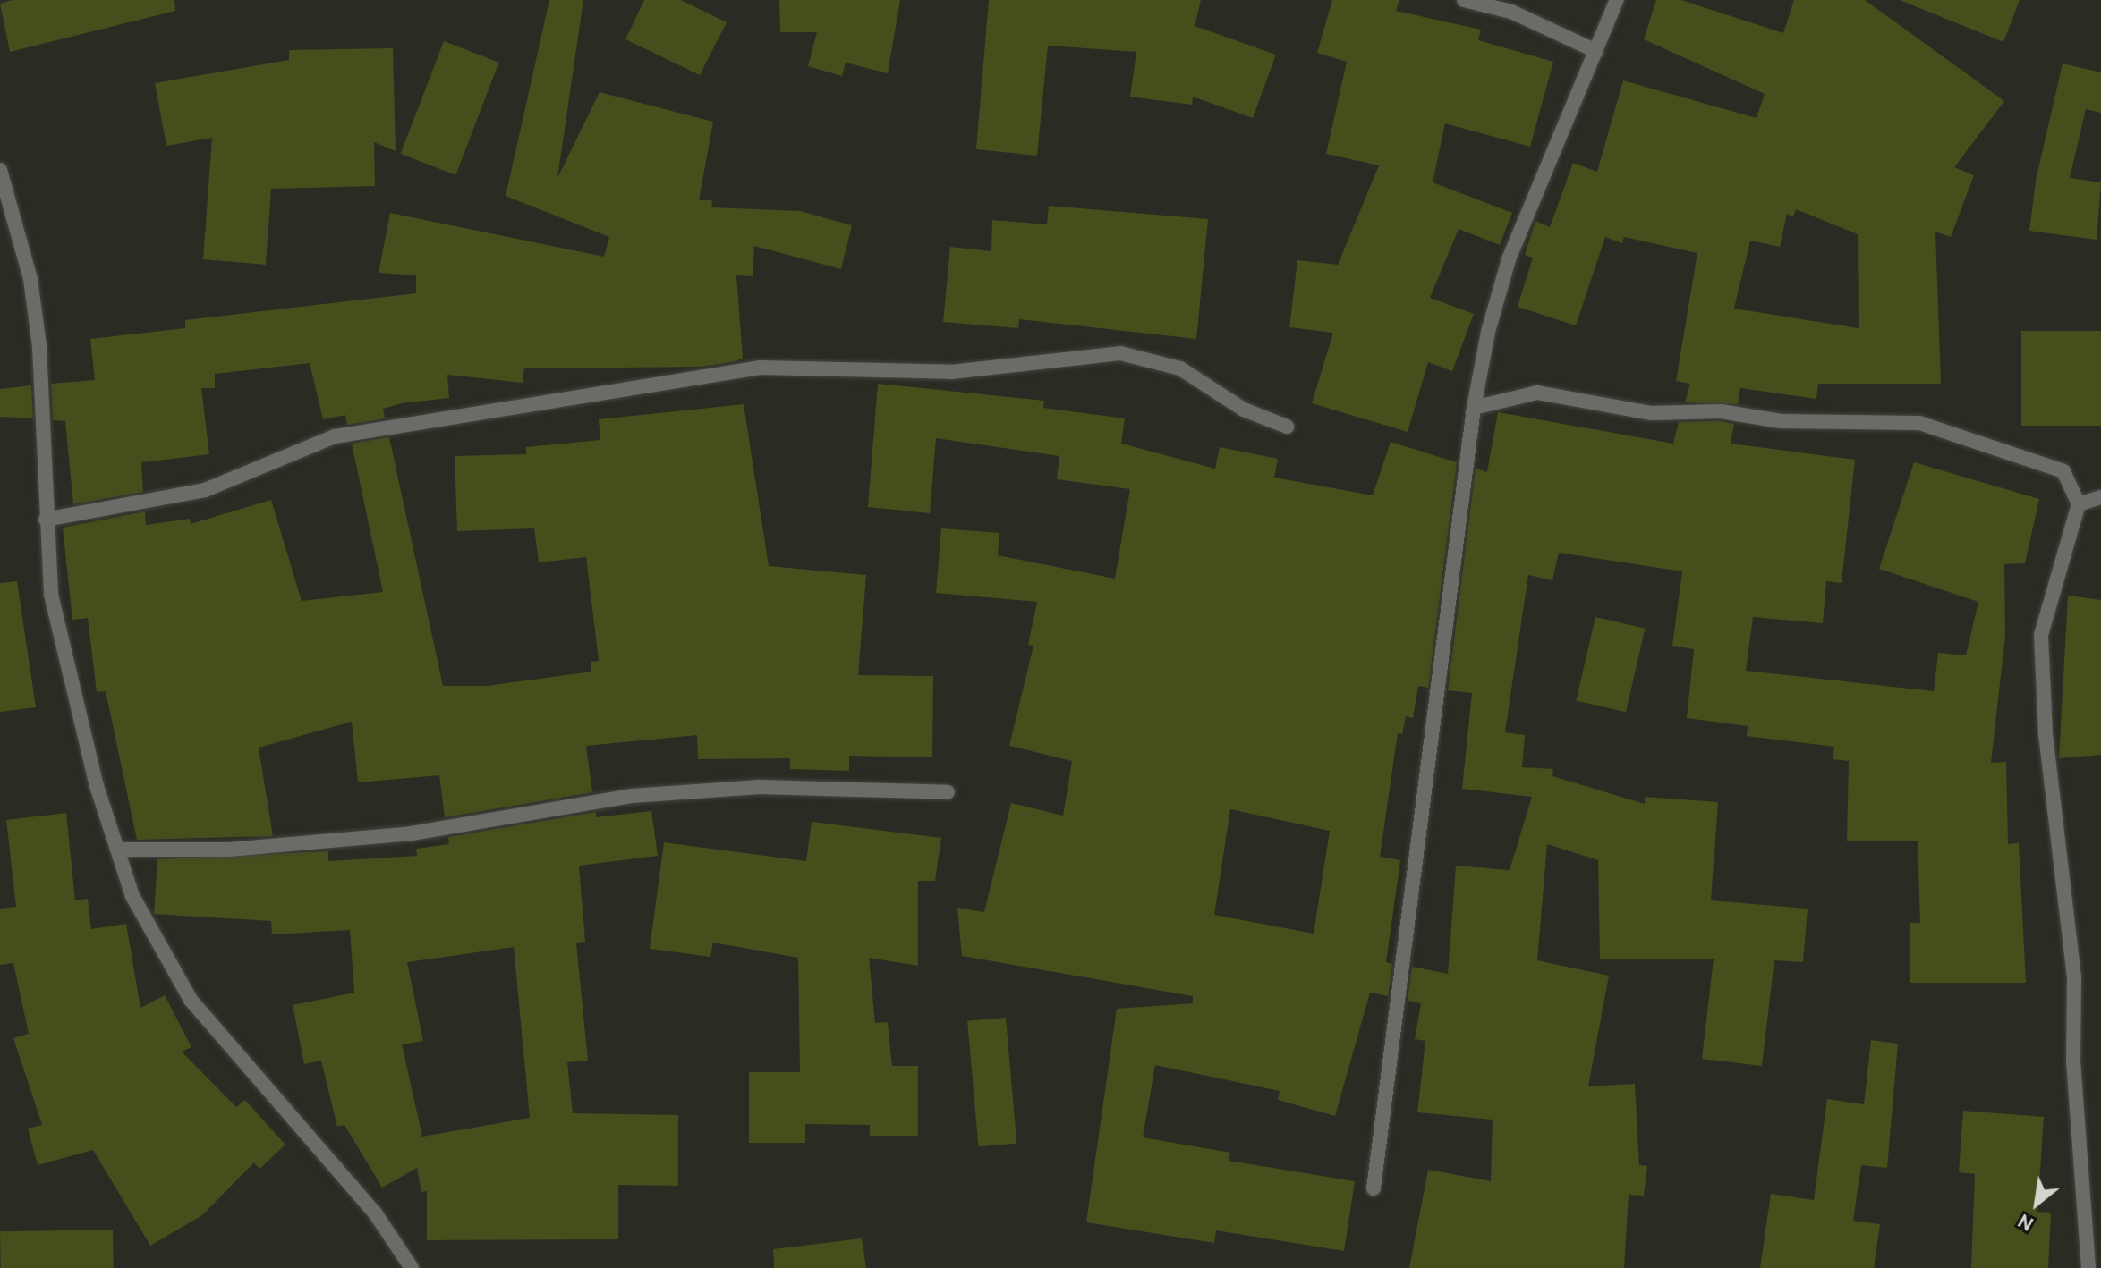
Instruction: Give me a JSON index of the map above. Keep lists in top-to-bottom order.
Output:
{
  "north": "bottom left"
}
